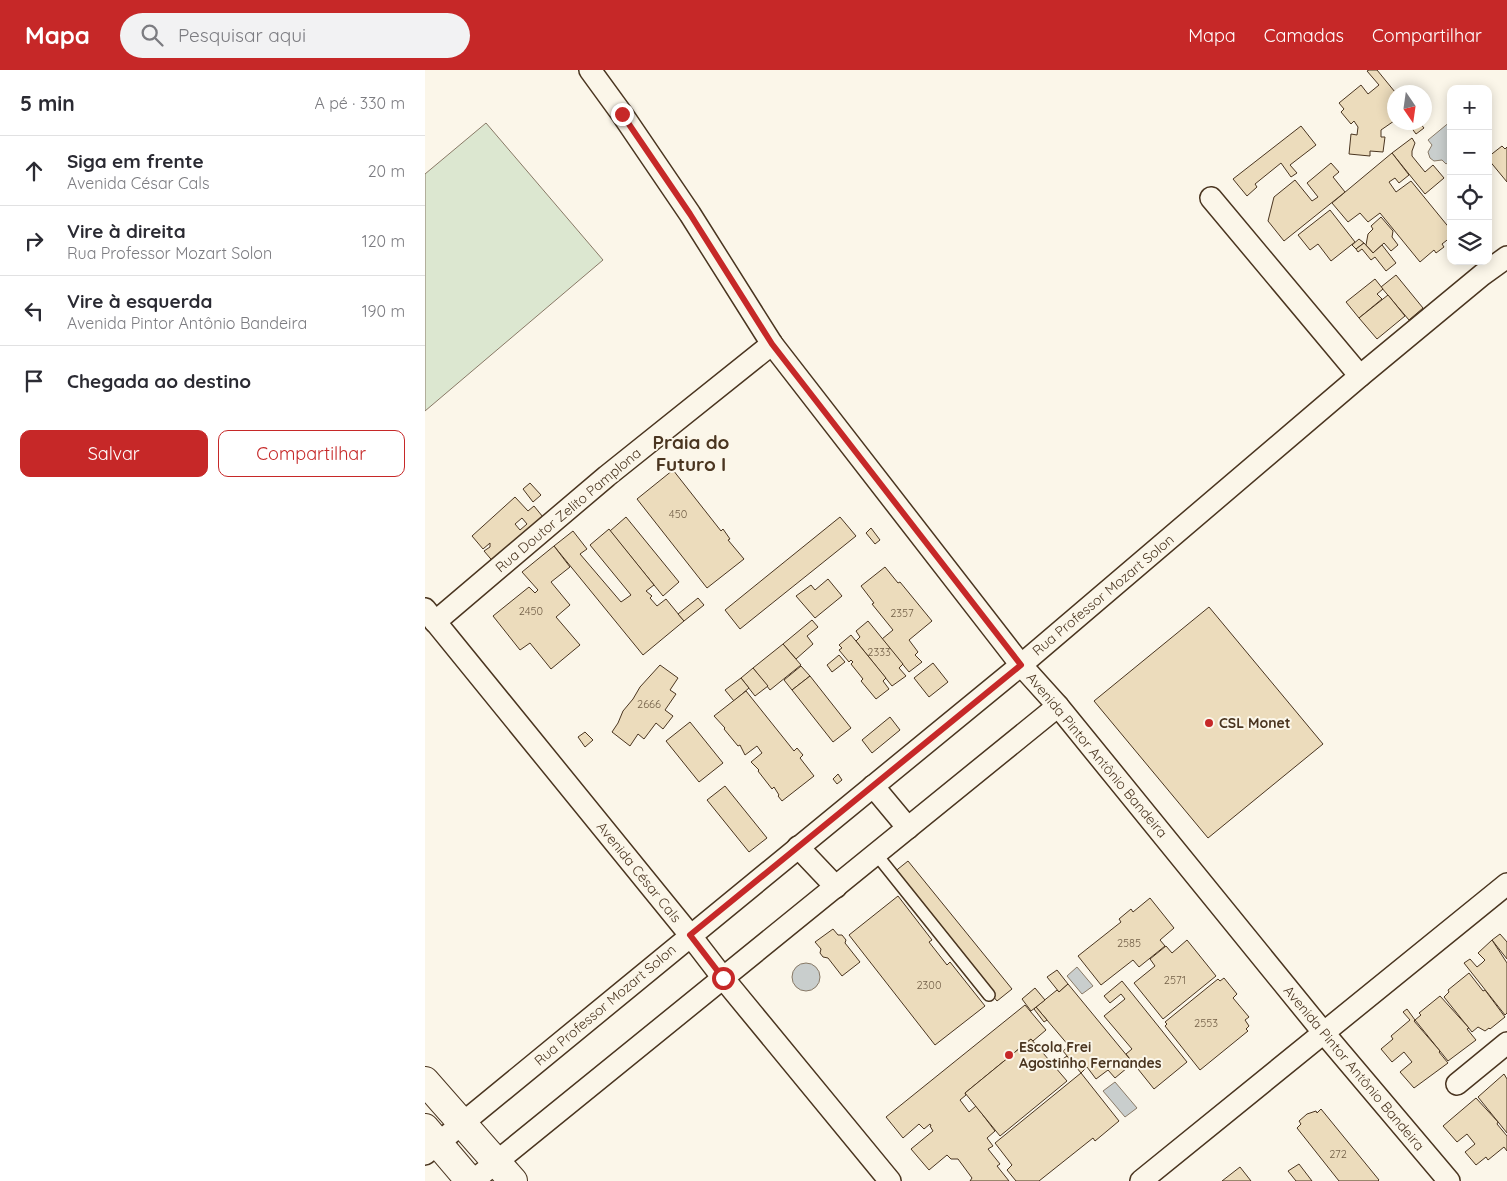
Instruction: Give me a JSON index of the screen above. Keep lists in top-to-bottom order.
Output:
{
  "streets": {
    "street": [
      "Rua Doutor Zelito Pamplona",
      "Rua Professor Mozart Solon",
      "Avenida Pintor Antônio Bandeira",
      "Avenida César Cals"
    ]
  },
  "crossings": [
    ["Rua Doutor Zelito Pamplona", "Avenida Pintor Antônio Bandeira"],
    ["Rua Doutor Zelito Pamplona", "Avenida César Cals"],
    ["Rua Professor Mozart Solon", "Avenida Pintor Antônio Bandeira"],
    ["Rua Professor Mozart Solon", "Avenida César Cals"]
  ],
  "districts": ["Praia do Futuro I"],
  "places": ["CSL Monet", "Escola Frei Agostinho Fernandes"],
  "house_numbers": [
    "450",
    "2450",
    "2357",
    "2333",
    "2666",
    "2585",
    "2571",
    "2300",
    "2553",
    "272"
  ],
  "north": "bottom",
  "page": {
    "header": "Mapa",
    "search": "Pesquisar aqui",
    "nav": ["Mapa", "Camadas", "Compartilhar"],
    "heading": ["5 min", "A pé · 330 m"],
    "map_buttons": ["+", "−"],
    "list": [
      ["Siga em frente", "Avenida César Cals", "20 m"],
      ["Vire à direita", "Rua Professor Mozart Solon", "120 m"],
      ["Vire à esquerda", "Avenida Pintor Antônio Bandeira", "190 m"],
      "Chegada ao destino"
    ],
    "buttons": ["Salvar", "Compartilhar"]
  }
}
